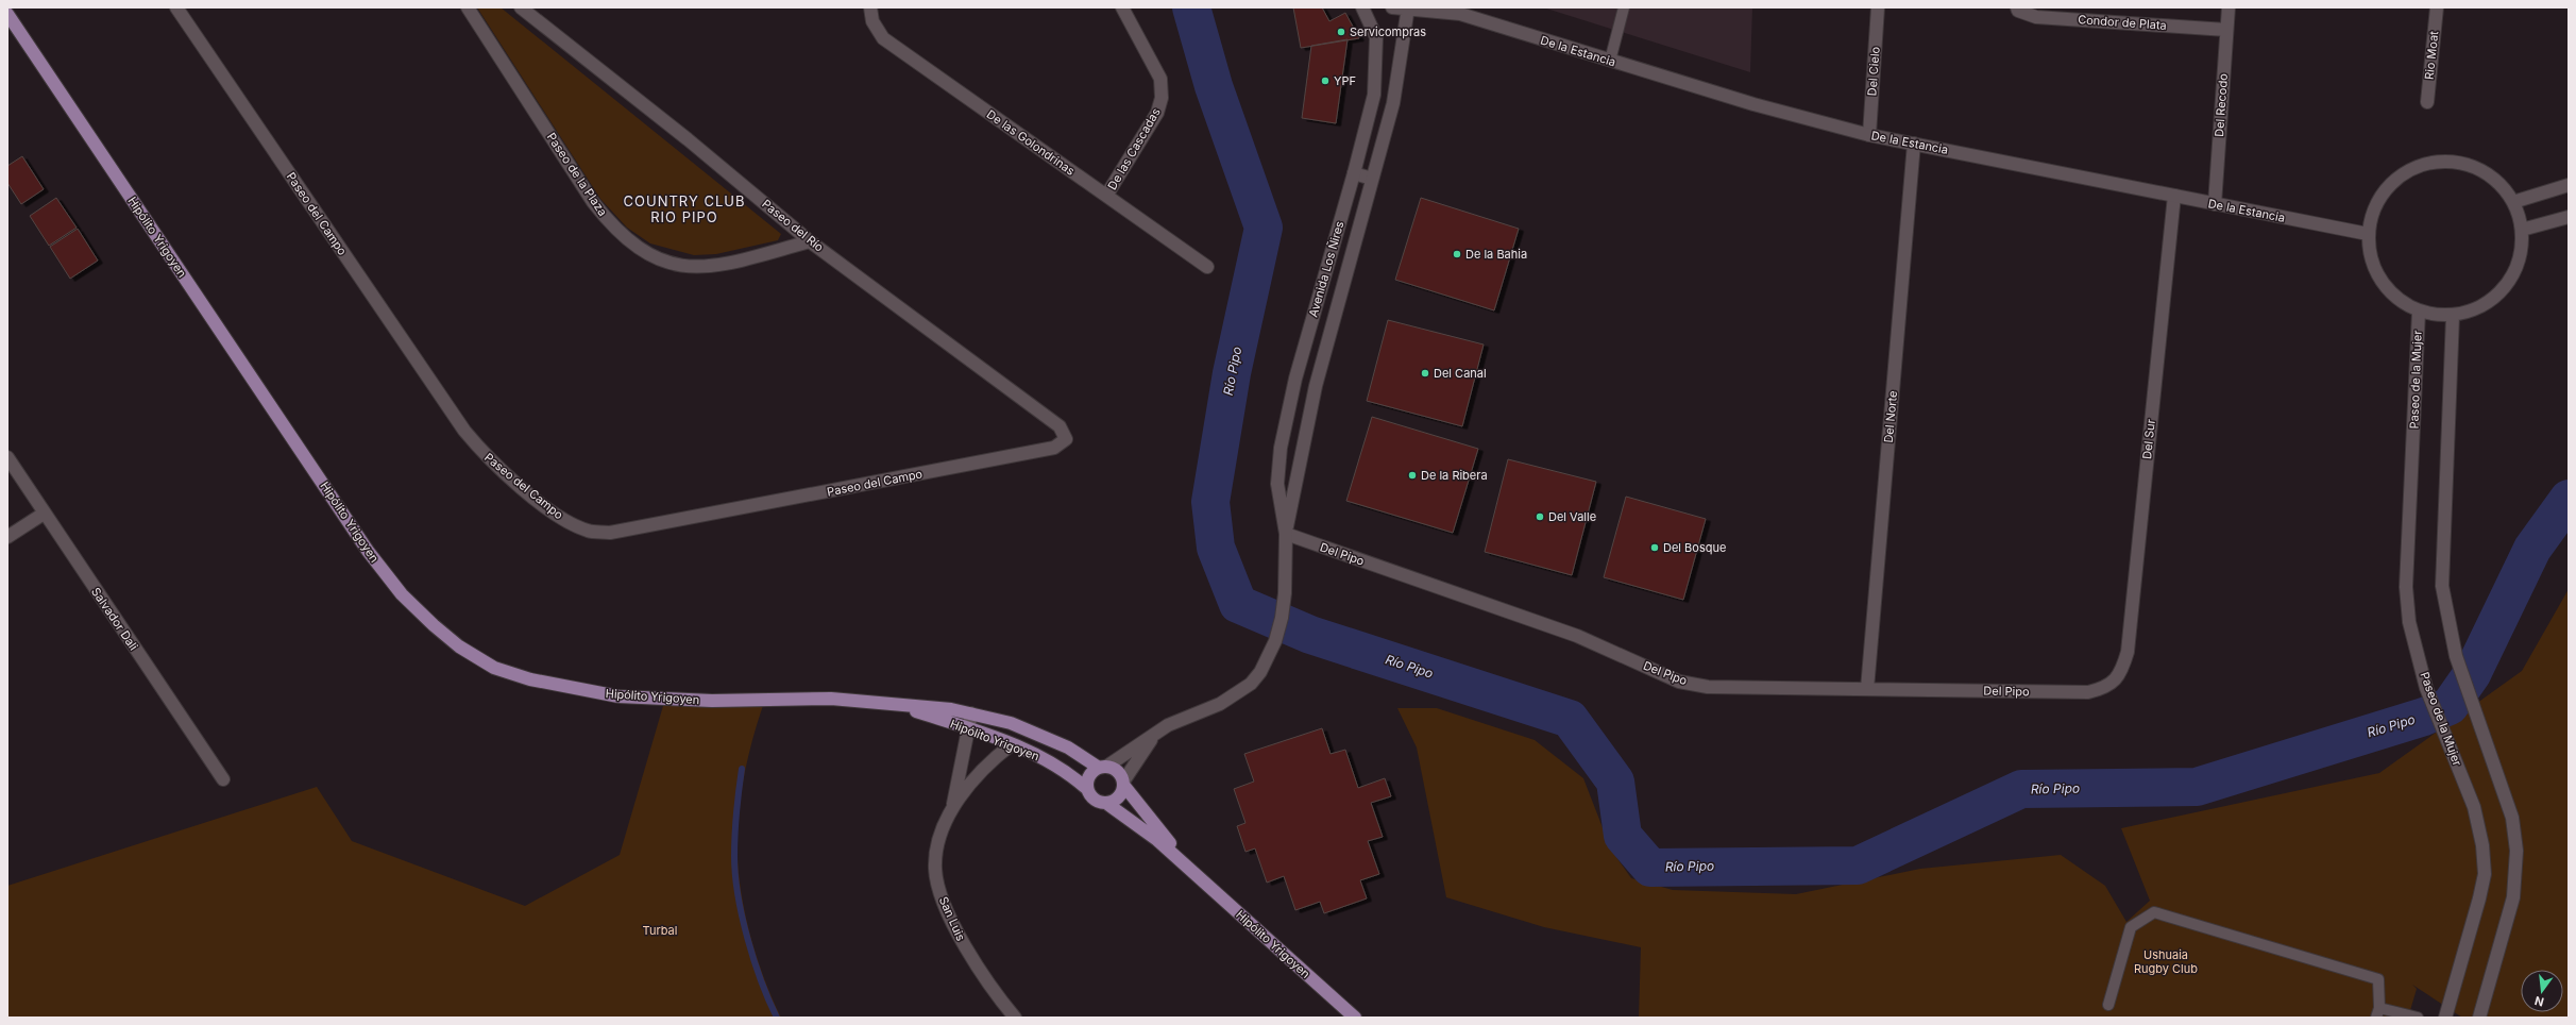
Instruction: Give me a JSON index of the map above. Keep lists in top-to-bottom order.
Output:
{
  "streets": {
    "main road": ["Hipólito Yrigoyen"],
    "street": [
      "Condor de Plata",
      "De la Estancia",
      "Rio Moat",
      "Del Cielo",
      "Del Recodo",
      "De las Golondrinas",
      "De las Cascadas",
      "Paseo de la Plaza",
      "Paseo del Campo",
      "Paseo del Río",
      "Avenida Los Ñires",
      "Paseo de la Mujer",
      "Del Norte",
      "Del Sur",
      "Del Pipo",
      "Salvador Dali",
      "San Luis"
    ]
  },
  "crossings": [
    ["Condor de Plata", "Del Recodo"],
    ["De la Estancia", "Del Cielo"],
    ["De la Estancia", "Del Recodo"],
    ["De la Estancia", "Avenida Los Ñires"],
    ["De la Estancia", "Del Norte"],
    ["De la Estancia", "Del Sur"],
    ["De las Golondrinas", "De las Cascadas"],
    ["Paseo de la Plaza", "Paseo del Río"],
    ["Paseo del Campo", "Paseo del Río"],
    ["Hipólito Yrigoyen", "San Luis"],
    ["Avenida Los Ñires", "Del Pipo"],
    ["Del Norte", "Del Pipo"],
    ["Del Sur", "Del Pipo"]
  ],
  "districts": ["COUNTRY CLUB RIO PIPO"],
  "water": ["Río Pipo"],
  "parks": ["Turbal", "Ushuaia Rugby Club"],
  "places": [
    "Servicompras",
    "YPF",
    "De la Bahia",
    "Del Canal",
    "De la Ribera",
    "Del Valle",
    "Del Bosque"
  ],
  "north": "bottom"
}
